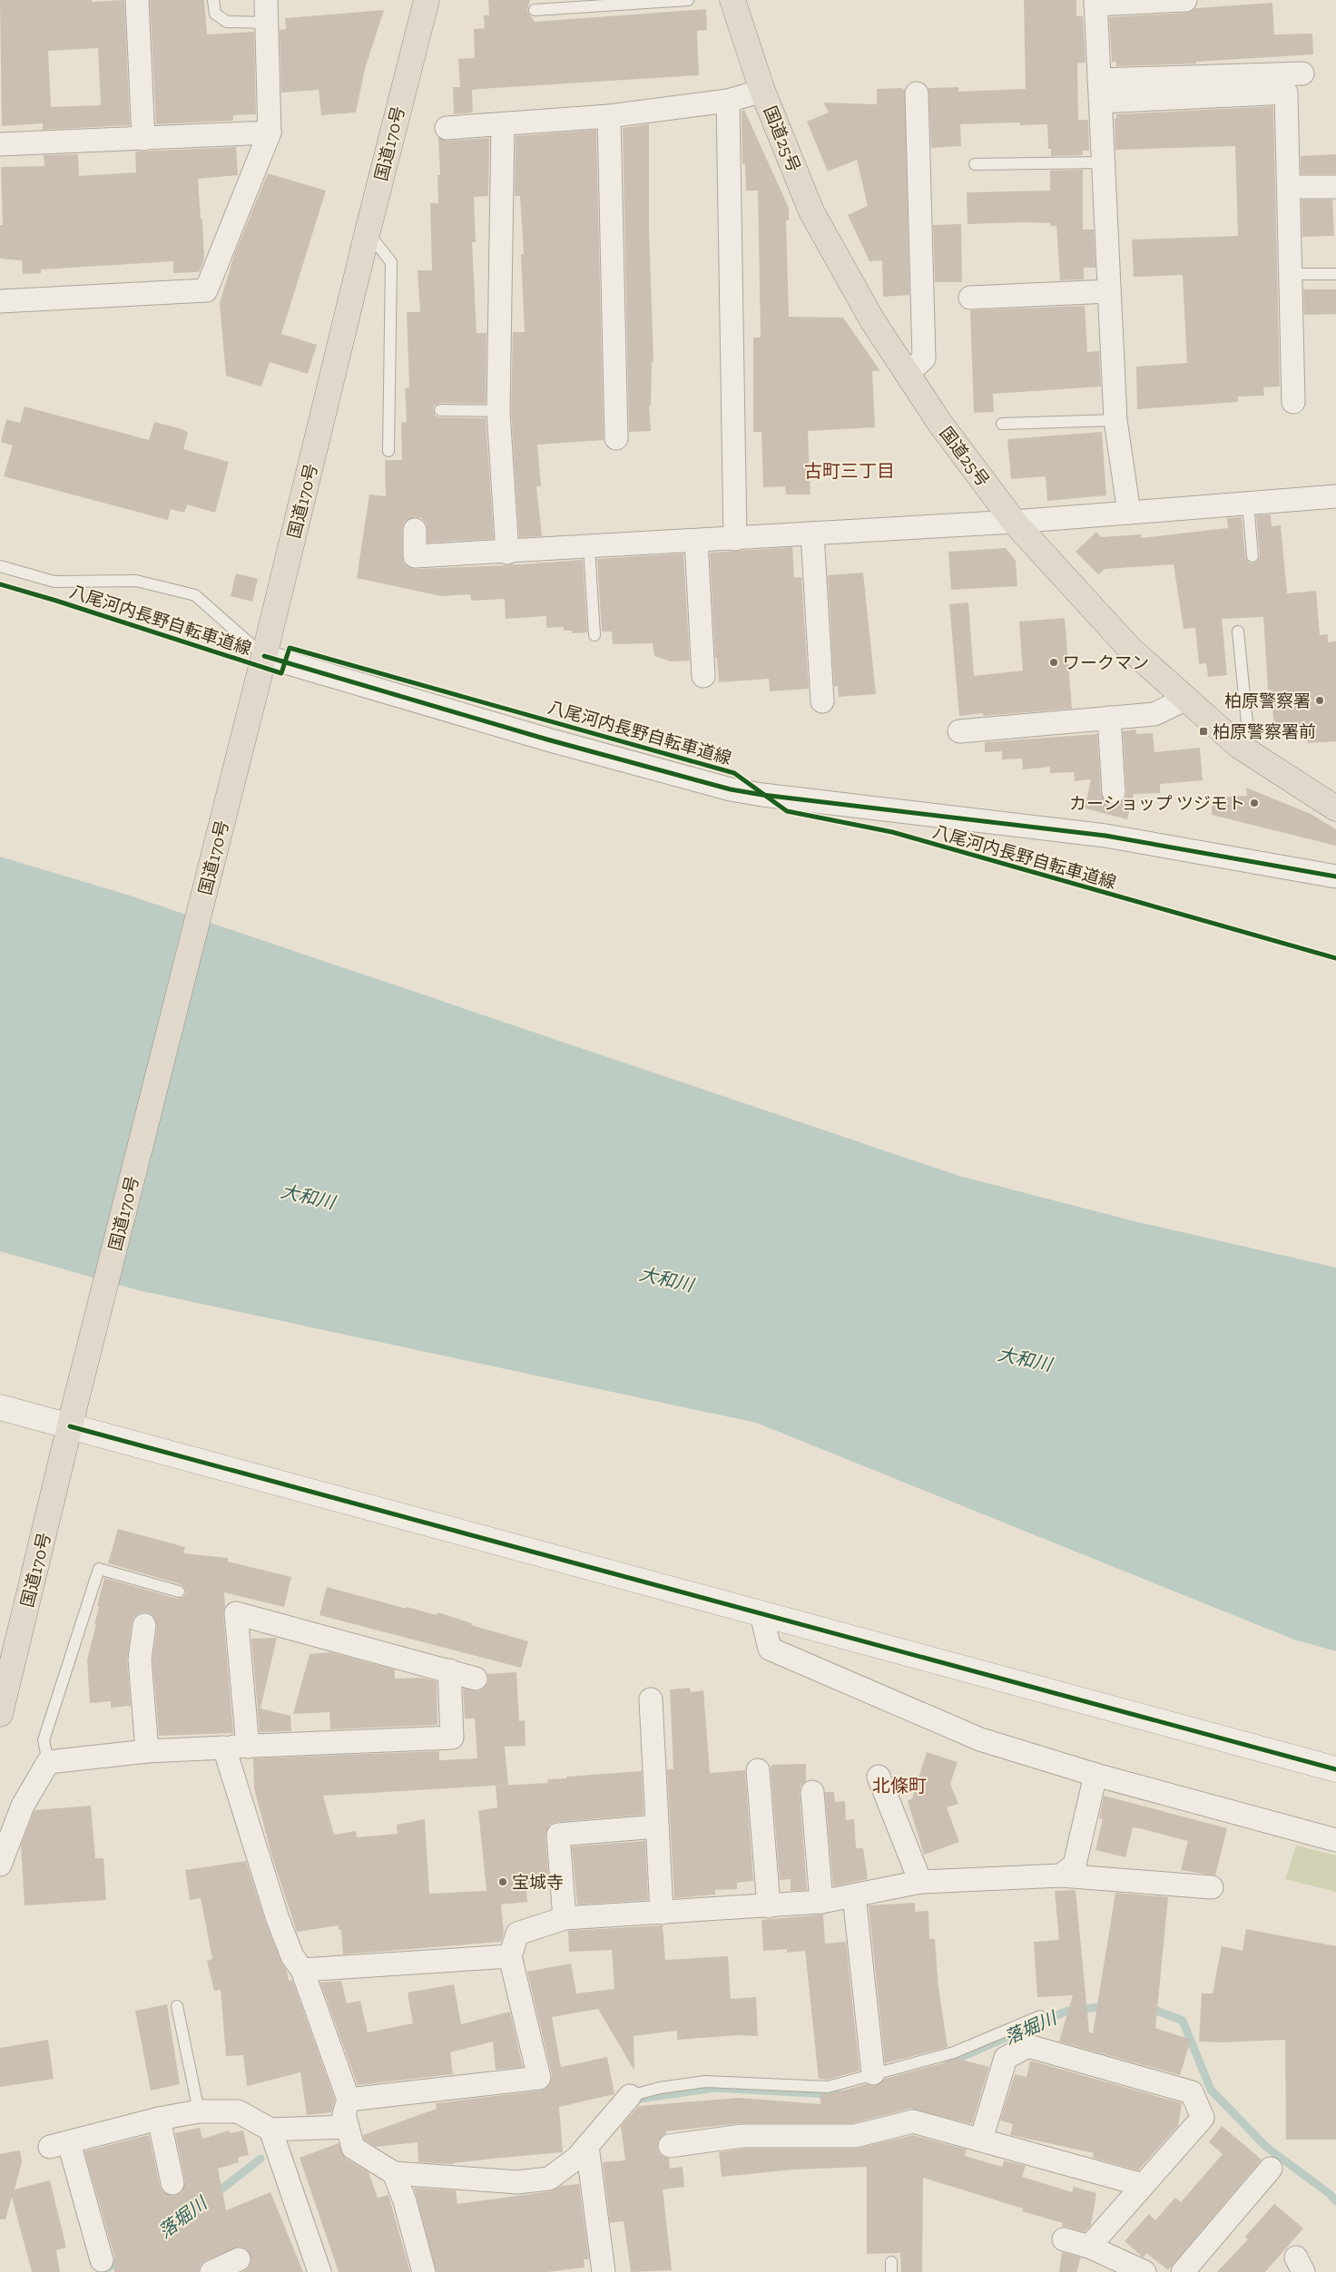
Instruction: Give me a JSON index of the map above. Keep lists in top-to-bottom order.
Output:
{
  "streets": {
    "highway": ["国道25号", "国道170号"],
    "cycle path": ["八尾河内長野自転車道線"]
  },
  "districts": ["古町三丁目", "北條町"],
  "water": ["大和川", "落堀川"],
  "places": {
    "other": [
      "ワークマン",
      "柏原警察署",
      "カーショップ ツジモト",
      "宝城寺"
    ],
    "transit": ["柏原警察署前"]
  }
}
